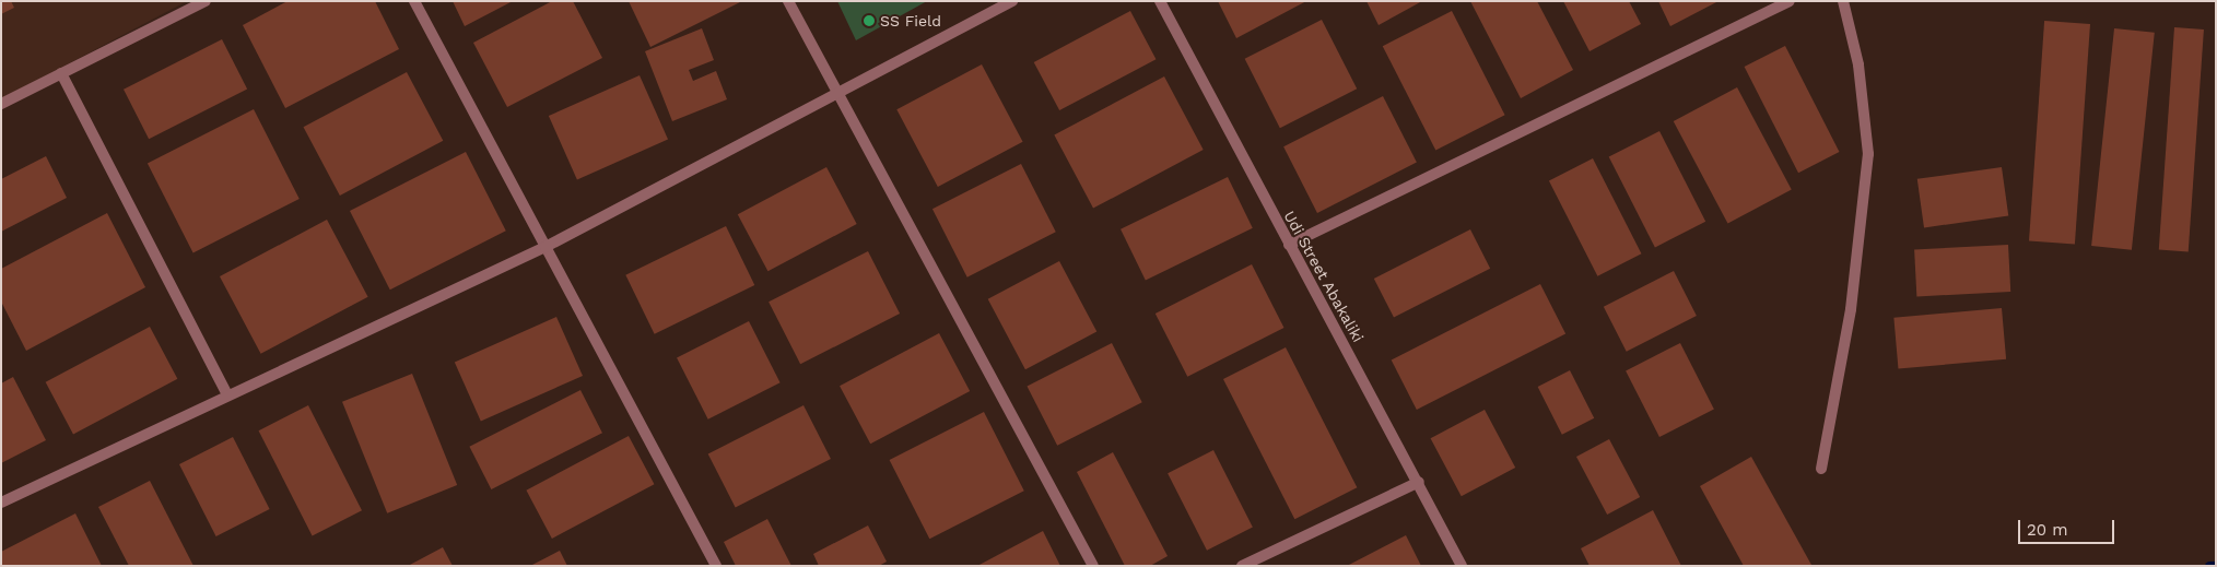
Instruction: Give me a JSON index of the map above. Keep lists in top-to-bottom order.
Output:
{
  "streets": {
    "street": ["Udi Street Abakaliki"]
  },
  "places": ["SS Field"],
  "scale_bar": "20 m"
}
